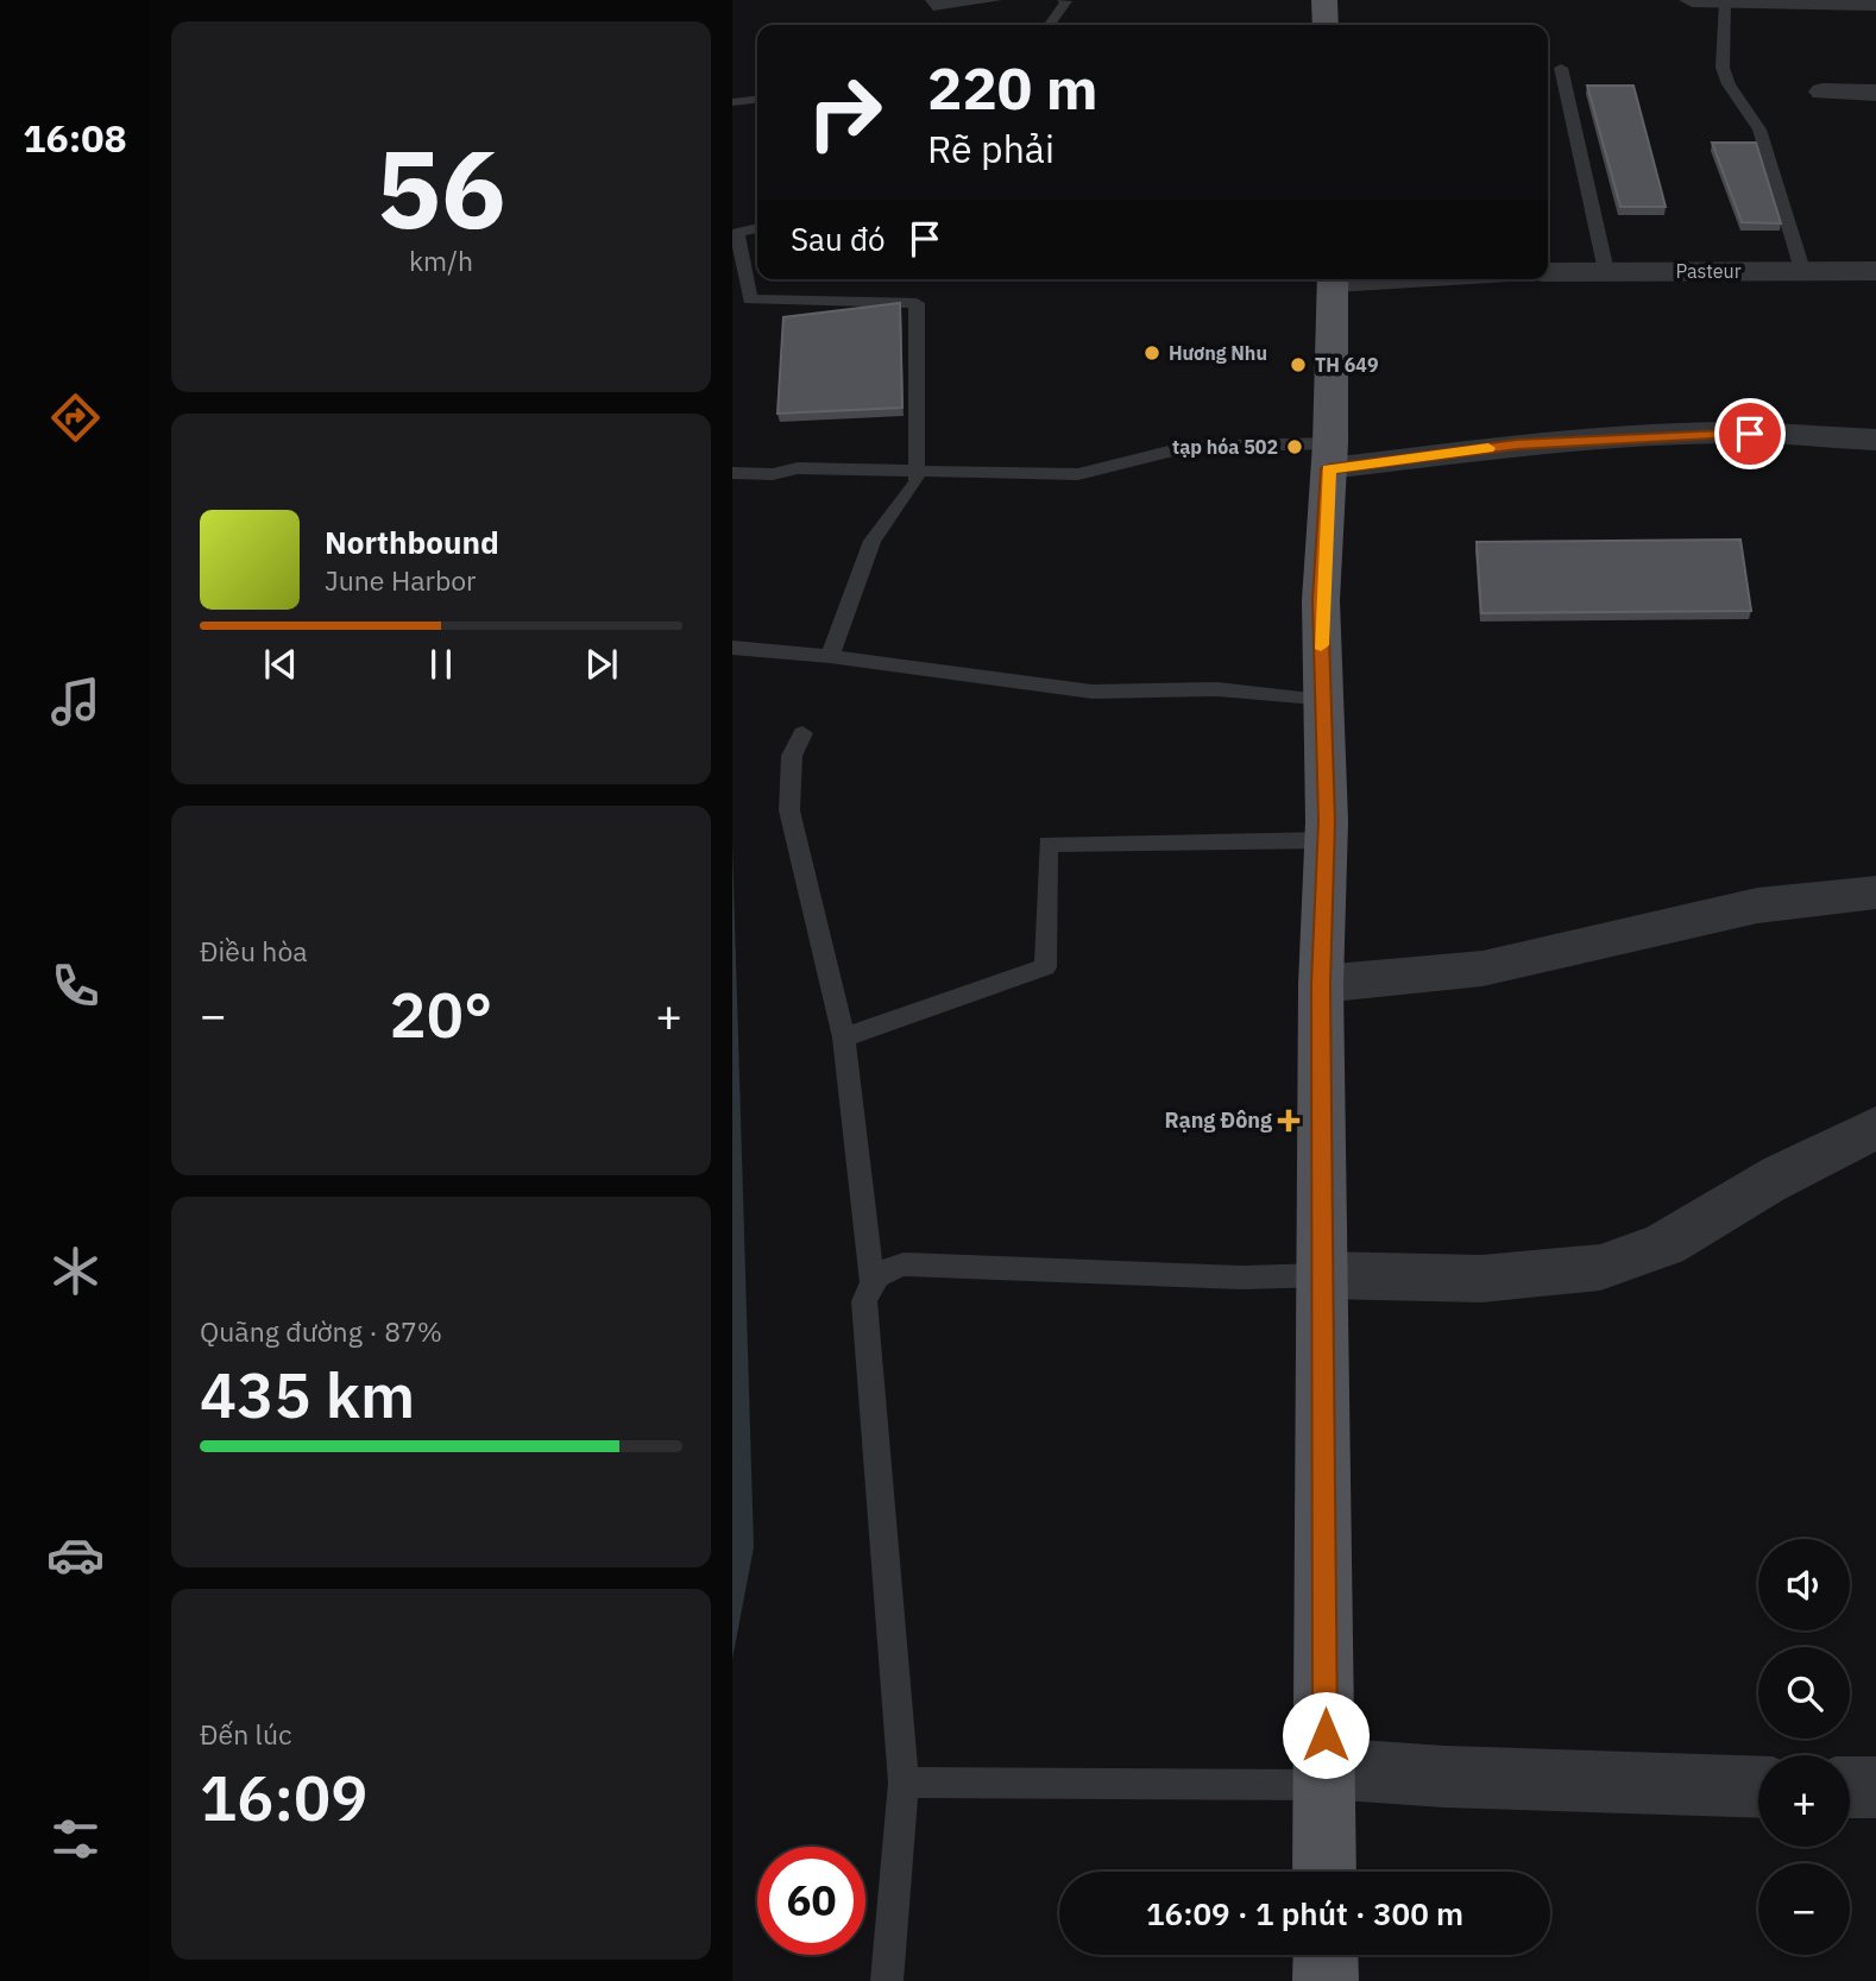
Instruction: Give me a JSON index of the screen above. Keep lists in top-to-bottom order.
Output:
{
  "streets": {
    "street": ["Pasteur"]
  },
  "places": {
    "other": ["Hương Nhu", "TH 649", "tạp hóa 502"],
    "health": ["Rạng Đông"]
  },
  "page": {
    "tabs": "16:08",
    "tile": [
      ["56", "km/h"],
      "Điều hòa",
      ["Quãng đường · 87%", "435 km"],
      ["Đến lúc", "16:09"]
    ],
    "turn": ["220 m", "Rẽ phải"],
    "then": "Sau đó",
    "song": ["Northbound", "June Harbor"],
    "heat": ["−", "20°", "+"],
    "map_buttons": ["+", "−"],
    "limit": "60",
    "trip": "16:09 · 1 phút · 300 m"
  }
}
